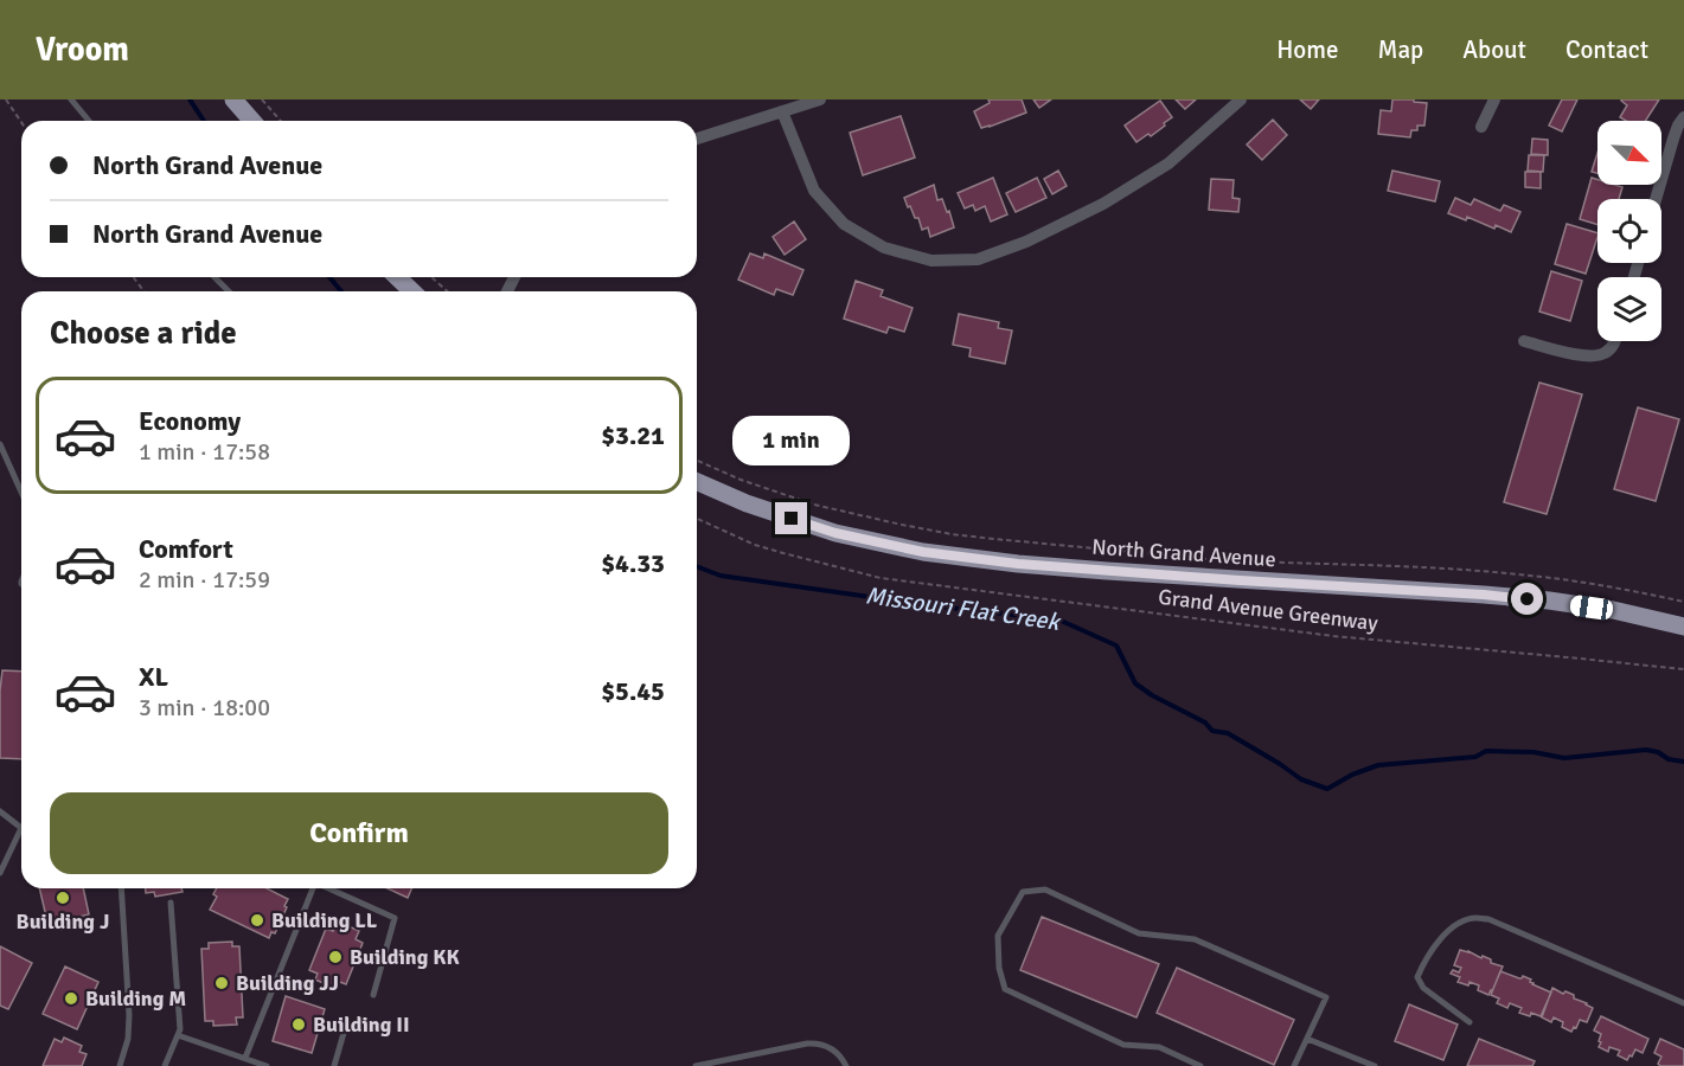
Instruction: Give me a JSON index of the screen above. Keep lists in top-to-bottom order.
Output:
{
  "streets": {
    "main road": ["North Grand Avenue"],
    "path": ["Grand Avenue Greenway"]
  },
  "water": ["Missouri Flat Creek"],
  "places": [
    "Building J",
    "Building LL",
    "Building KK",
    "Building JJ",
    "Building M",
    "Building II"
  ],
  "north": "bottom right",
  "page": {
    "header": "Vroom",
    "nav": [
      "Home",
      "Map",
      "About",
      "Contact"
    ],
    "banner": ["North Grand Avenue", "North Grand Avenue"],
    "heading": "Choose a ride",
    "list": [
      {
        "name": "Economy",
        "note": "1 min · 17:58",
        "value": "$3.21"
      },
      {
        "name": "Comfort",
        "note": "2 min · 17:59",
        "value": "$4.33"
      },
      {
        "name": "XL",
        "note": "3 min · 18:00",
        "value": "$5.45"
      }
    ],
    "bubble": "1 min",
    "buttons": "Confirm"
  }
}
